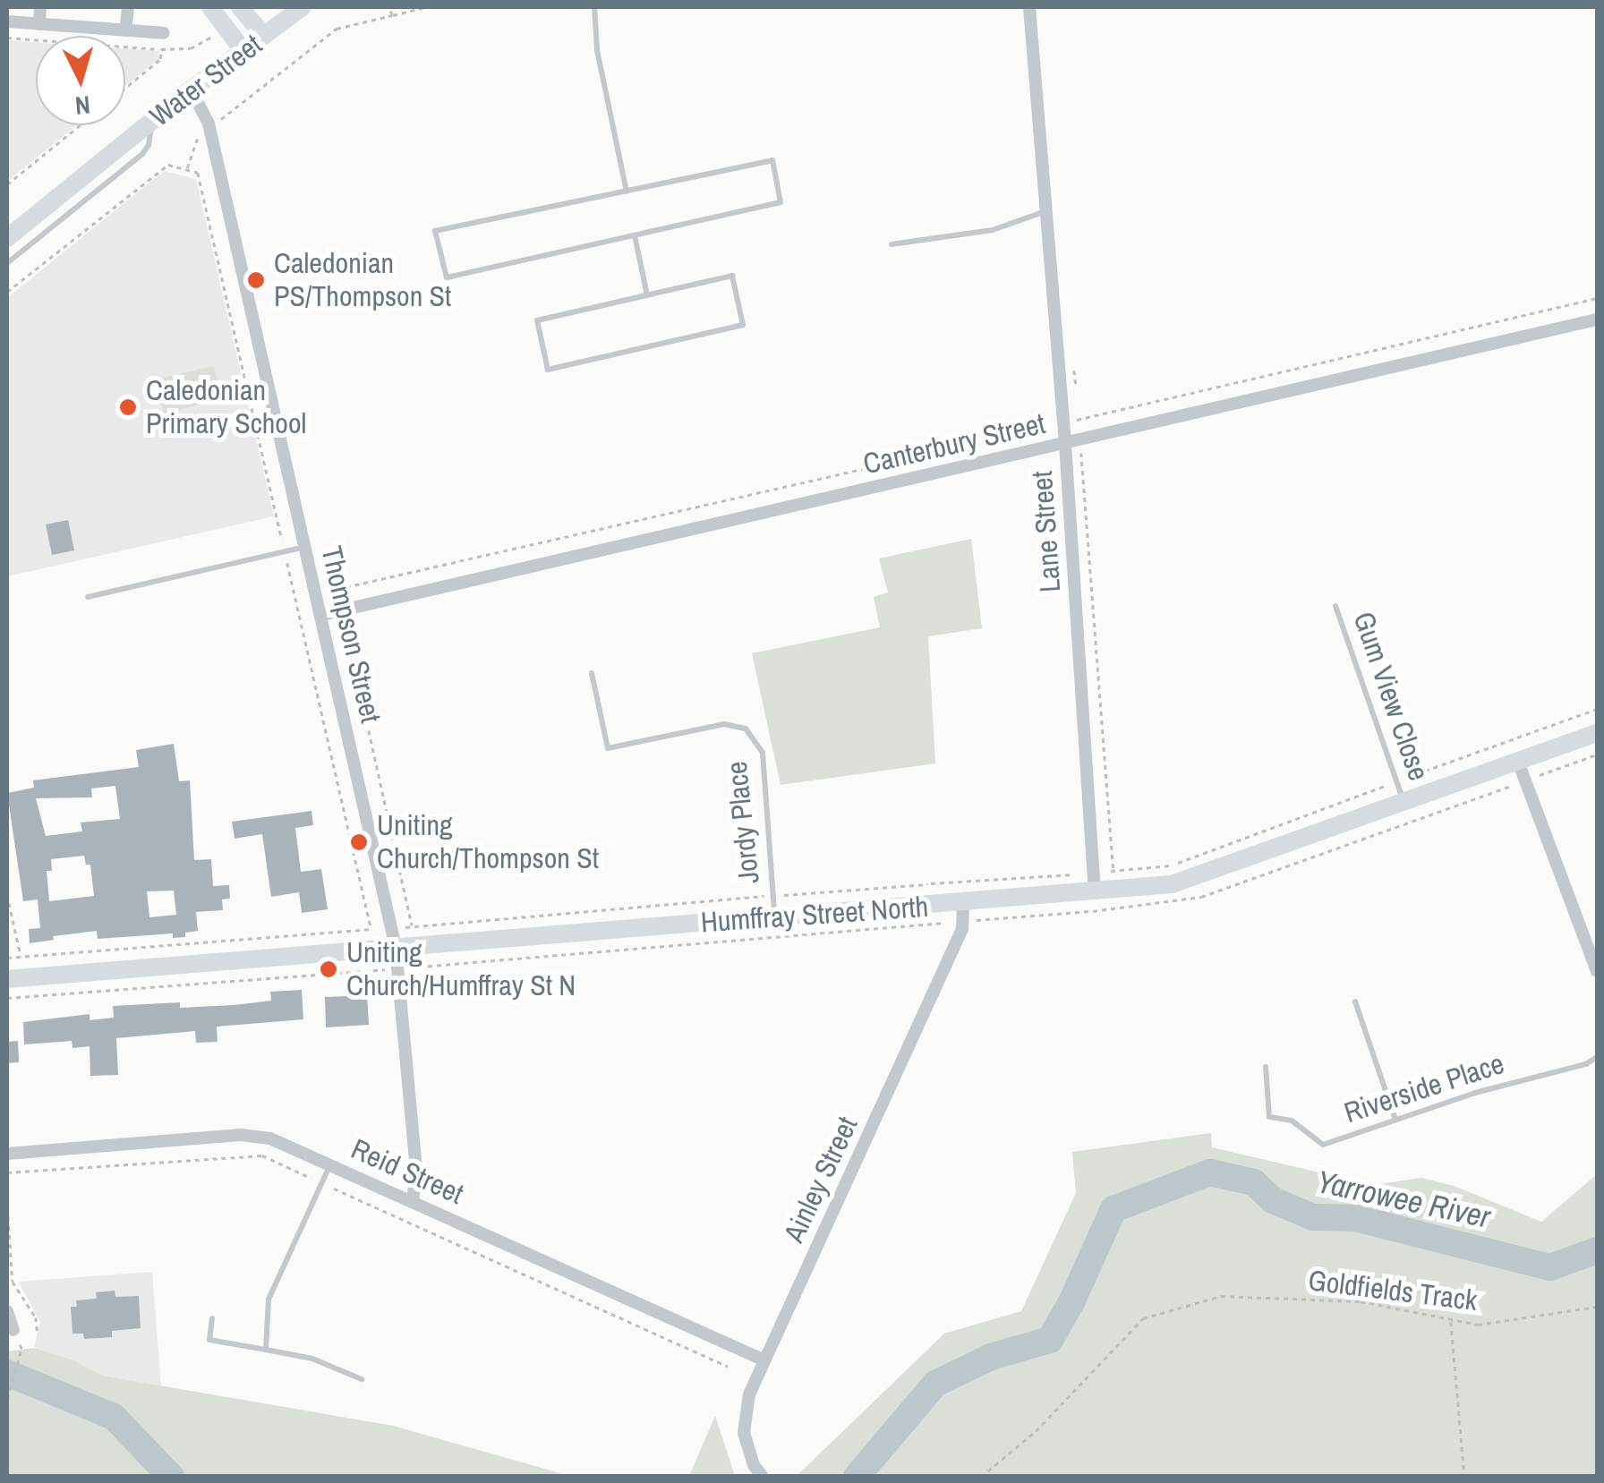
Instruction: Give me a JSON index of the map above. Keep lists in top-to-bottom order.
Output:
{
  "streets": {
    "street": [
      "Water Street",
      "Canterbury Street",
      "Lane Street",
      "Thompson Street",
      "Humffray Street North",
      "Reid Street",
      "Ainley Street"
    ],
    "lane": ["Gum View Close", "Jordy Place", "Riverside Place"],
    "path": ["Goldfields Track"]
  },
  "crossings": [
    ["Water Street", "Thompson Street"],
    ["Canterbury Street", "Lane Street"],
    ["Canterbury Street", "Thompson Street"],
    ["Lane Street", "Humffray Street North"],
    ["Thompson Street", "Humffray Street North"],
    ["Thompson Street", "Reid Street"],
    ["Gum View Close", "Humffray Street North"],
    ["Jordy Place", "Humffray Street North"],
    ["Humffray Street North", "Ainley Street"],
    ["Reid Street", "Ainley Street"]
  ],
  "water": ["Yarrowee River"],
  "places": [
    "Caledonian PS/Thompson St",
    "Caledonian Primary School",
    "Uniting Church/Thompson St",
    "Uniting Church/Humffray St N"
  ],
  "north": "bottom"
}
